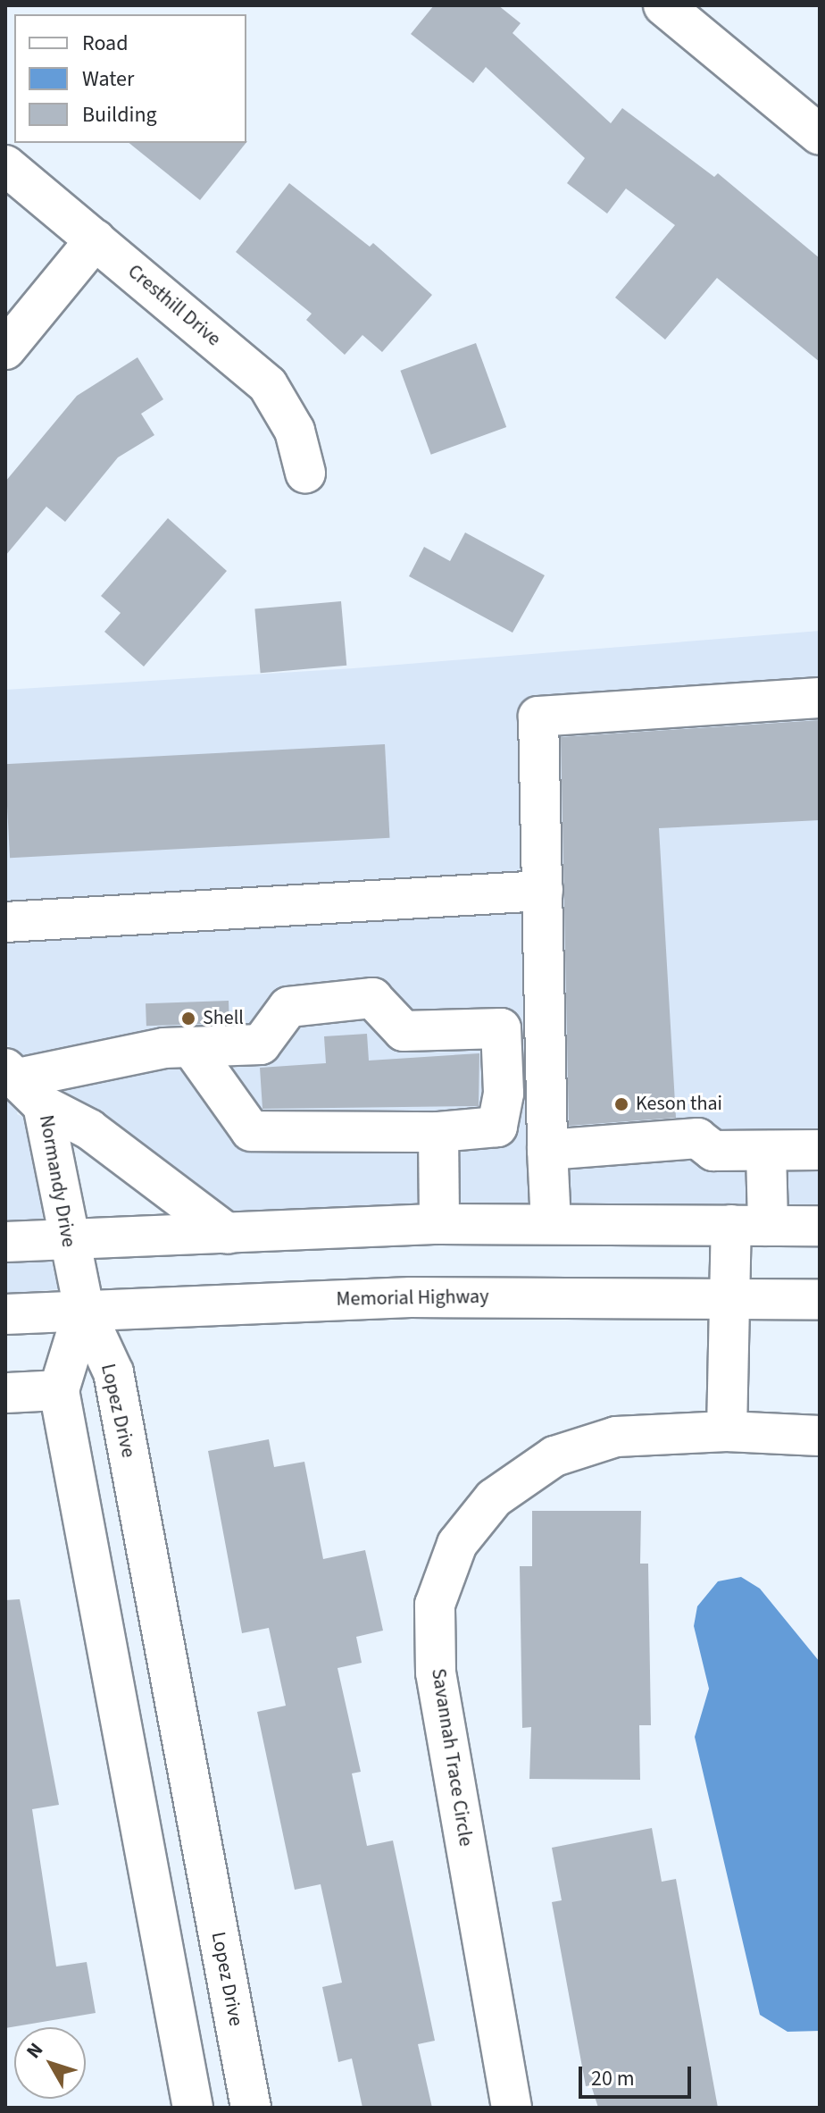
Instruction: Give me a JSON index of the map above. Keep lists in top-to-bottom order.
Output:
{
  "streets": {
    "street": [
      "Cresthill Drive",
      "Normandy Drive",
      "Memorial Highway",
      "Lopez Drive",
      "Savannah Trace Circle"
    ]
  },
  "crossings": [
    ["Normandy Drive", "Memorial Highway"],
    ["Normandy Drive", "Lopez Drive"],
    ["Memorial Highway", "Lopez Drive"]
  ],
  "places": ["Shell", "Keson thai"],
  "legend": ["Road", "Water", "Building"],
  "scale_bar": "20 m",
  "north": "top left"
}
